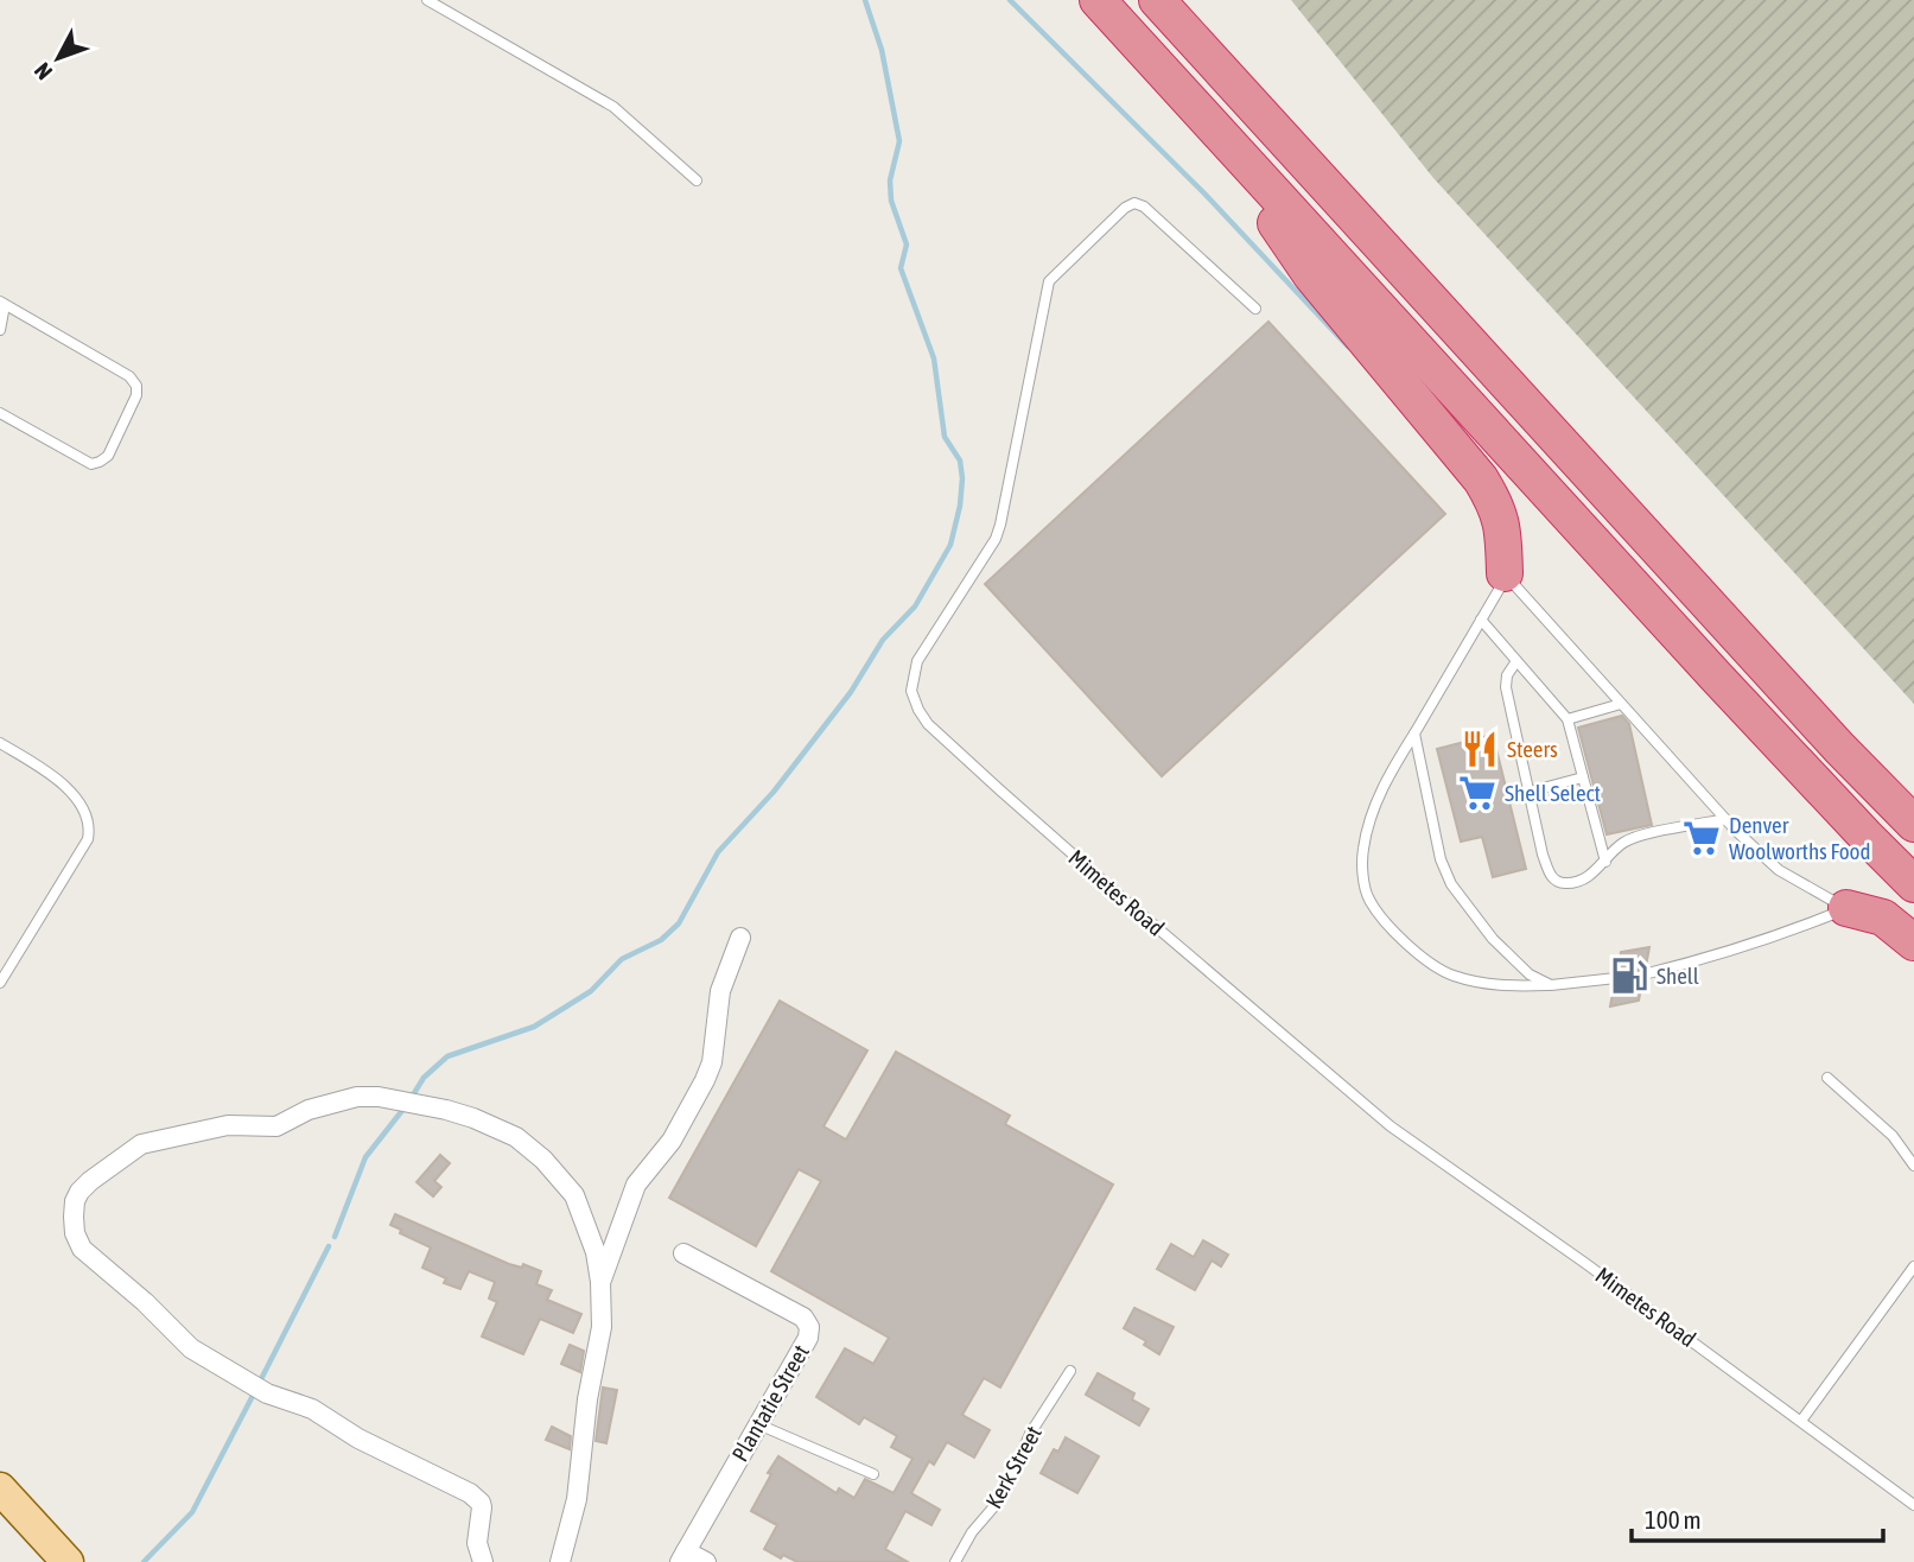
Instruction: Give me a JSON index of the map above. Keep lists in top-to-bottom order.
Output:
{
  "streets": {
    "street": ["Plantatie Street"],
    "lane": ["Mimetes Road", "Kerk Street"]
  },
  "places": {
    "restaurant": ["Steers"],
    "supermarket": ["Shell Select", "Denver Woolworths Food"],
    "fuel station": ["Shell"]
  },
  "scale_bar": "100 m",
  "north": "bottom left"
}
